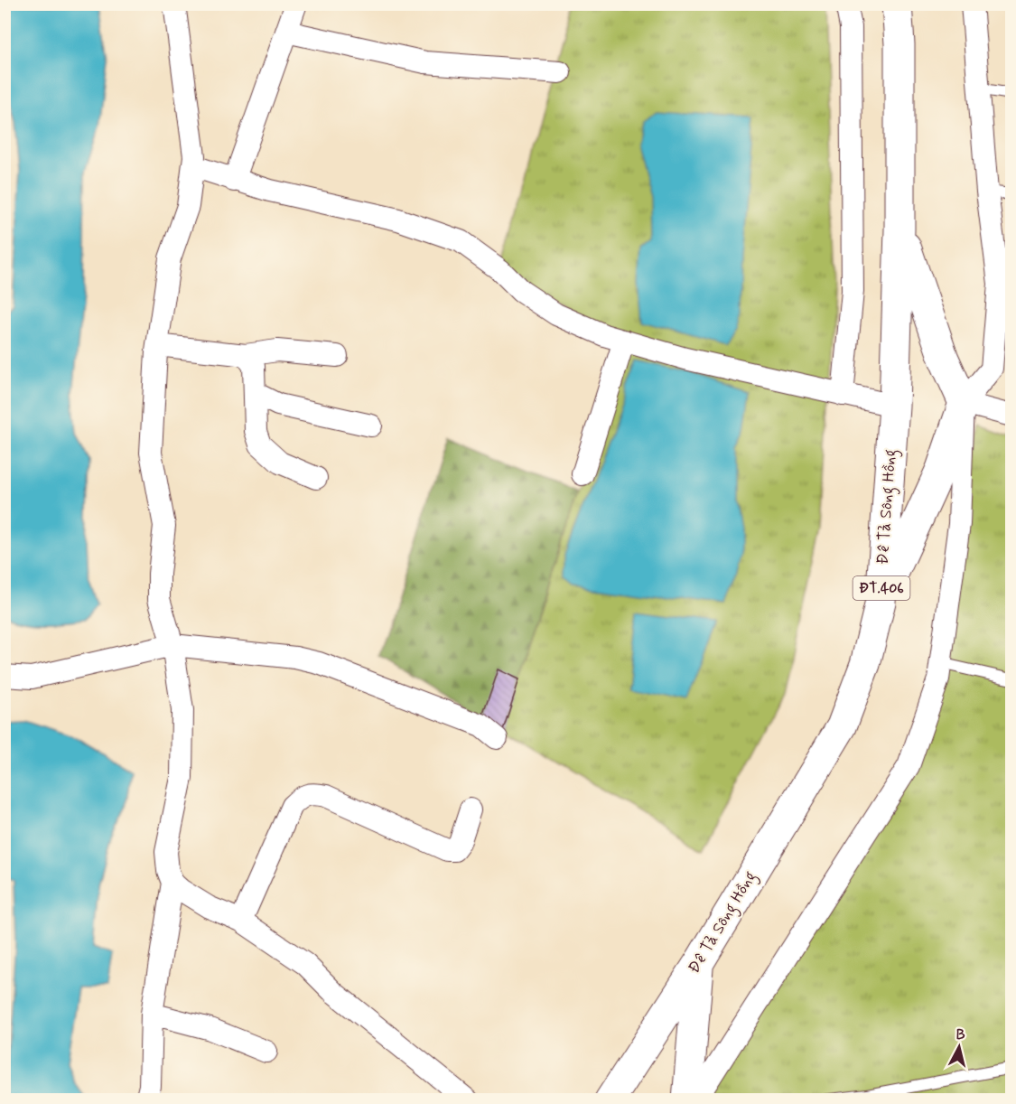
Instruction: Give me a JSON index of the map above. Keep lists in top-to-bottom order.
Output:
{
  "streets": {
    "main road": ["Đê Tả Sông Hồng", "ĐT.406"]
  },
  "north": "top"
}
